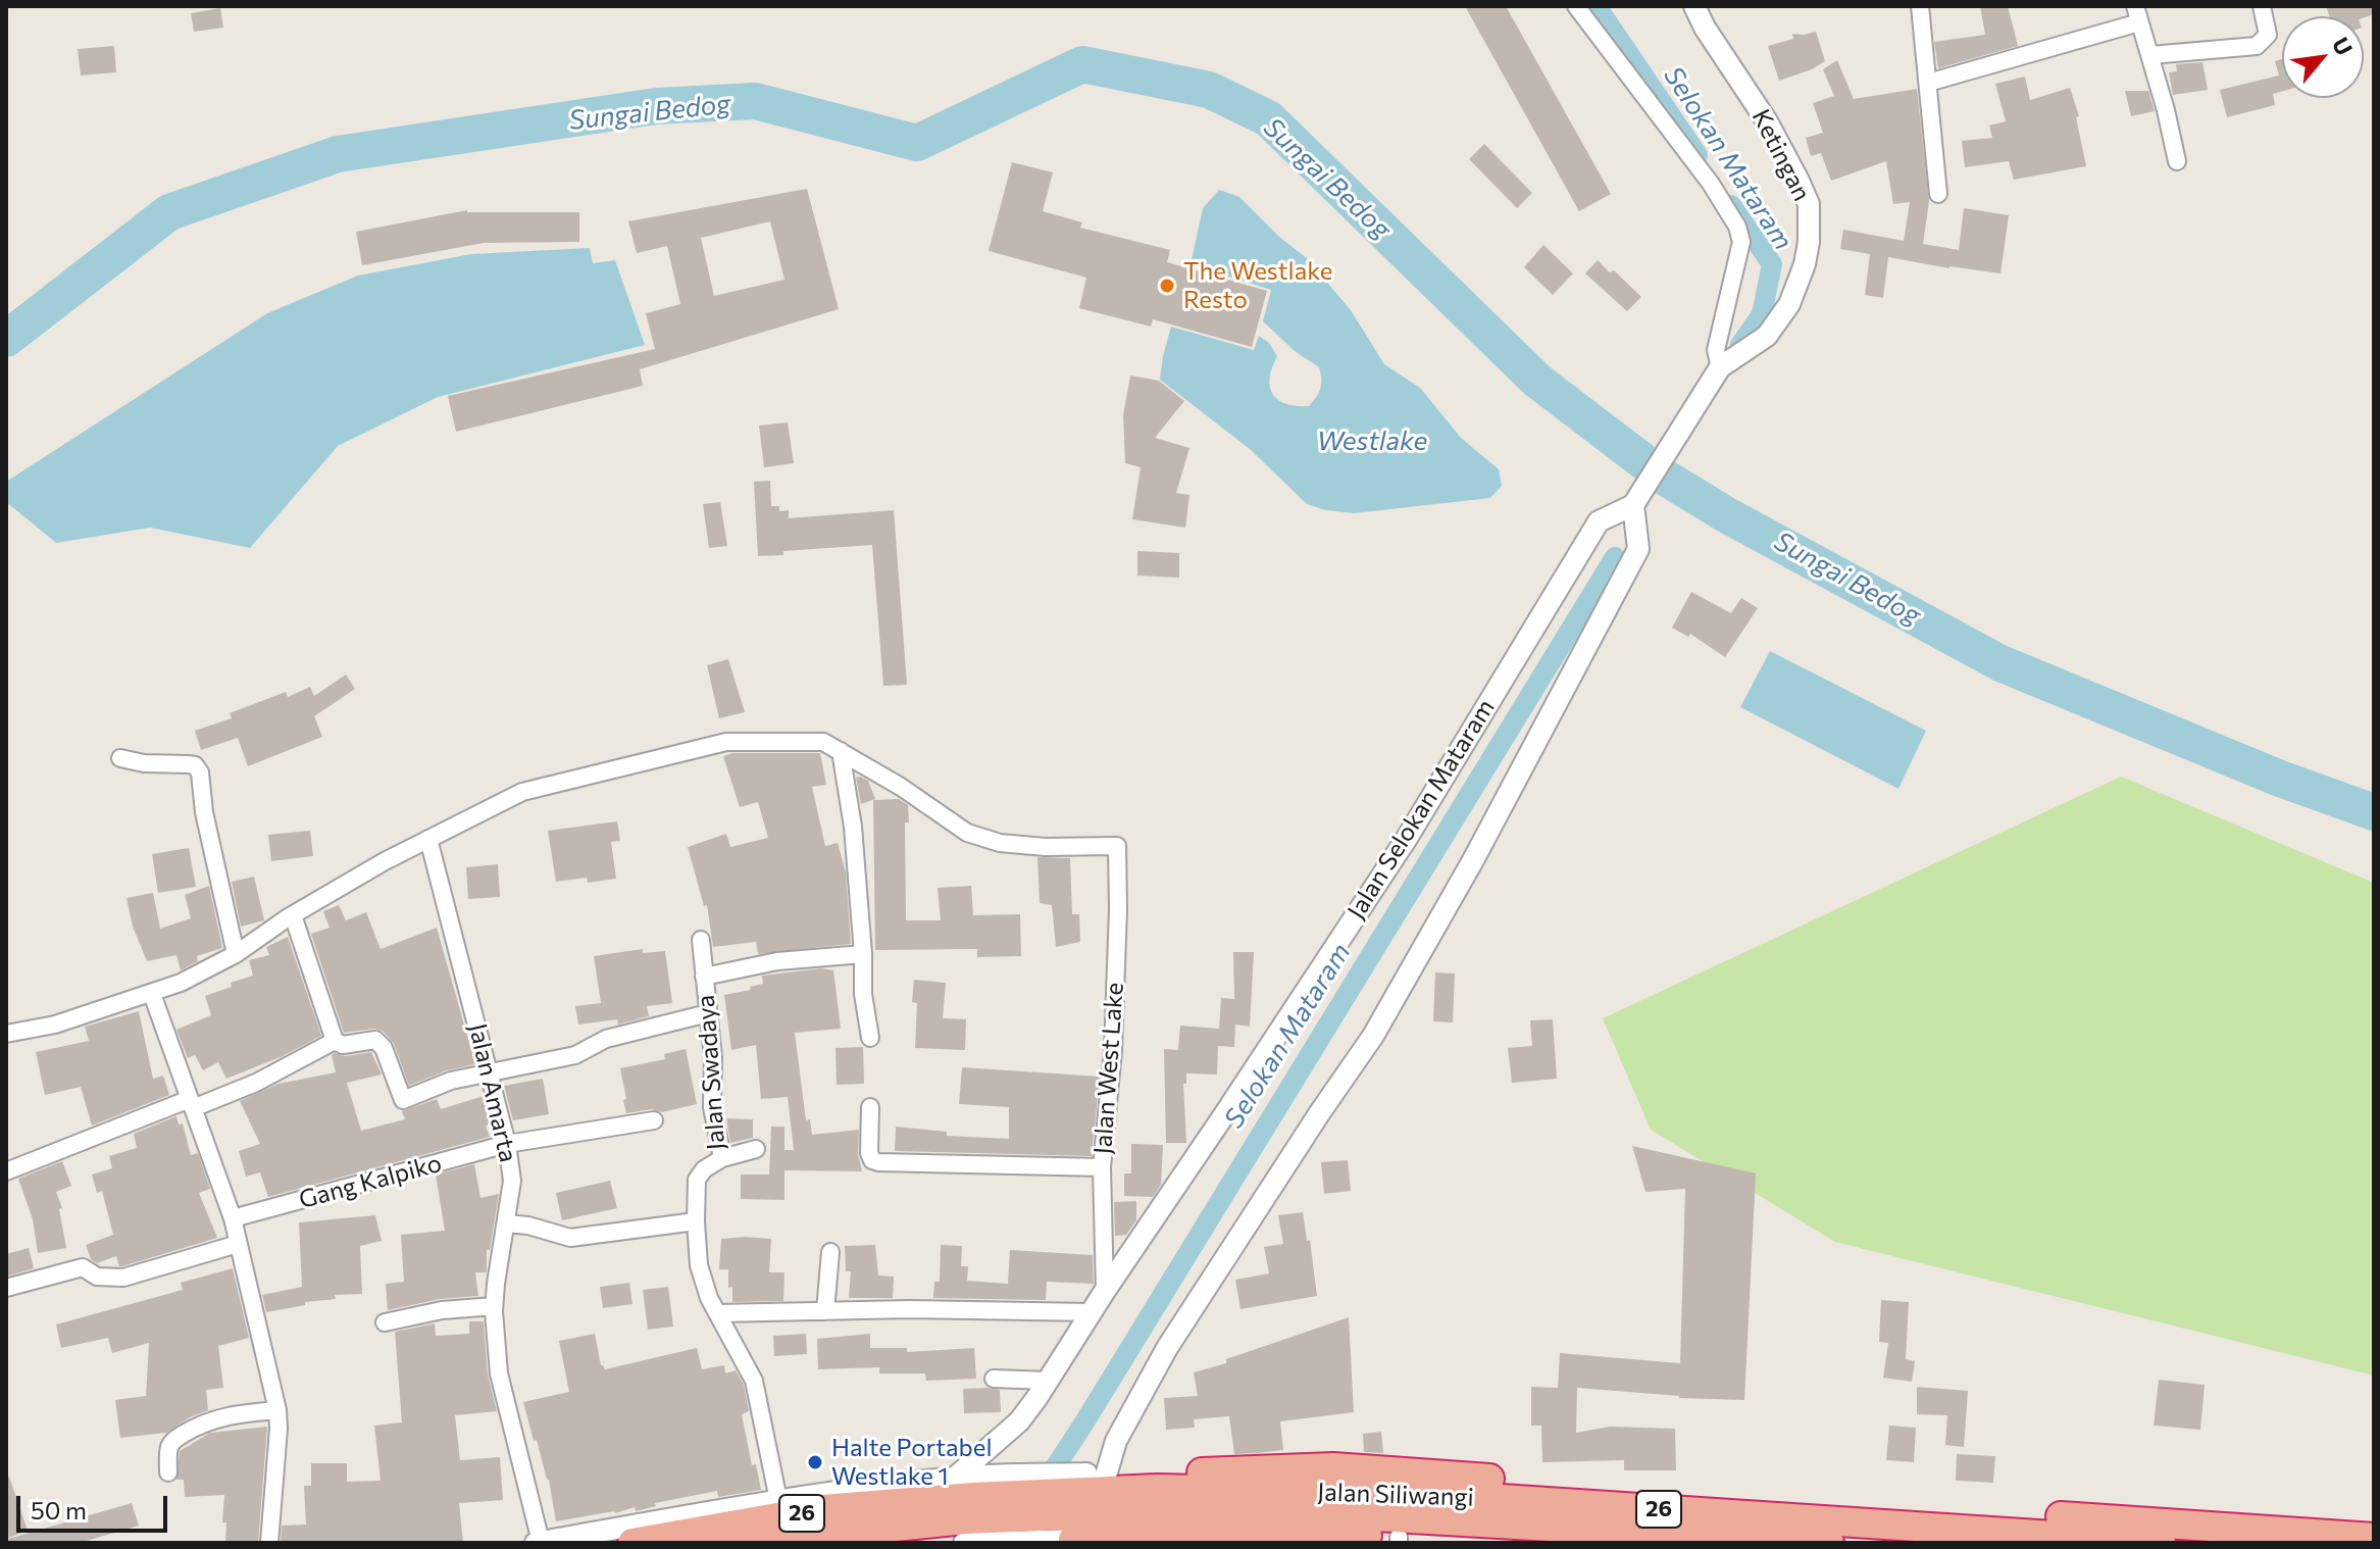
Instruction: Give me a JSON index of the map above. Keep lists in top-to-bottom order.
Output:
{
  "streets": {
    "highway": ["Jalan Siliwangi", "26"],
    "street": [
      "Ketingan",
      "Jalan Selokan Mataram",
      "Jalan West Lake",
      "Jalan Swadaya",
      "Jalan Amarta",
      "Gang Kalpiko"
    ]
  },
  "crossings": [
    ["Jalan Selokan Mataram", "Jalan West Lake"],
    ["Jalan Selokan Mataram", "Jalan Siliwangi"],
    ["Jalan Amarta", "Gang Kalpiko"]
  ],
  "water": ["Sungai Bedog", "Selokan Mataram", "Westlake"],
  "places": ["The Westlake Resto", "Halte Portabel Westlake 1"],
  "scale_bar": "50 m",
  "north": "top right"
}
